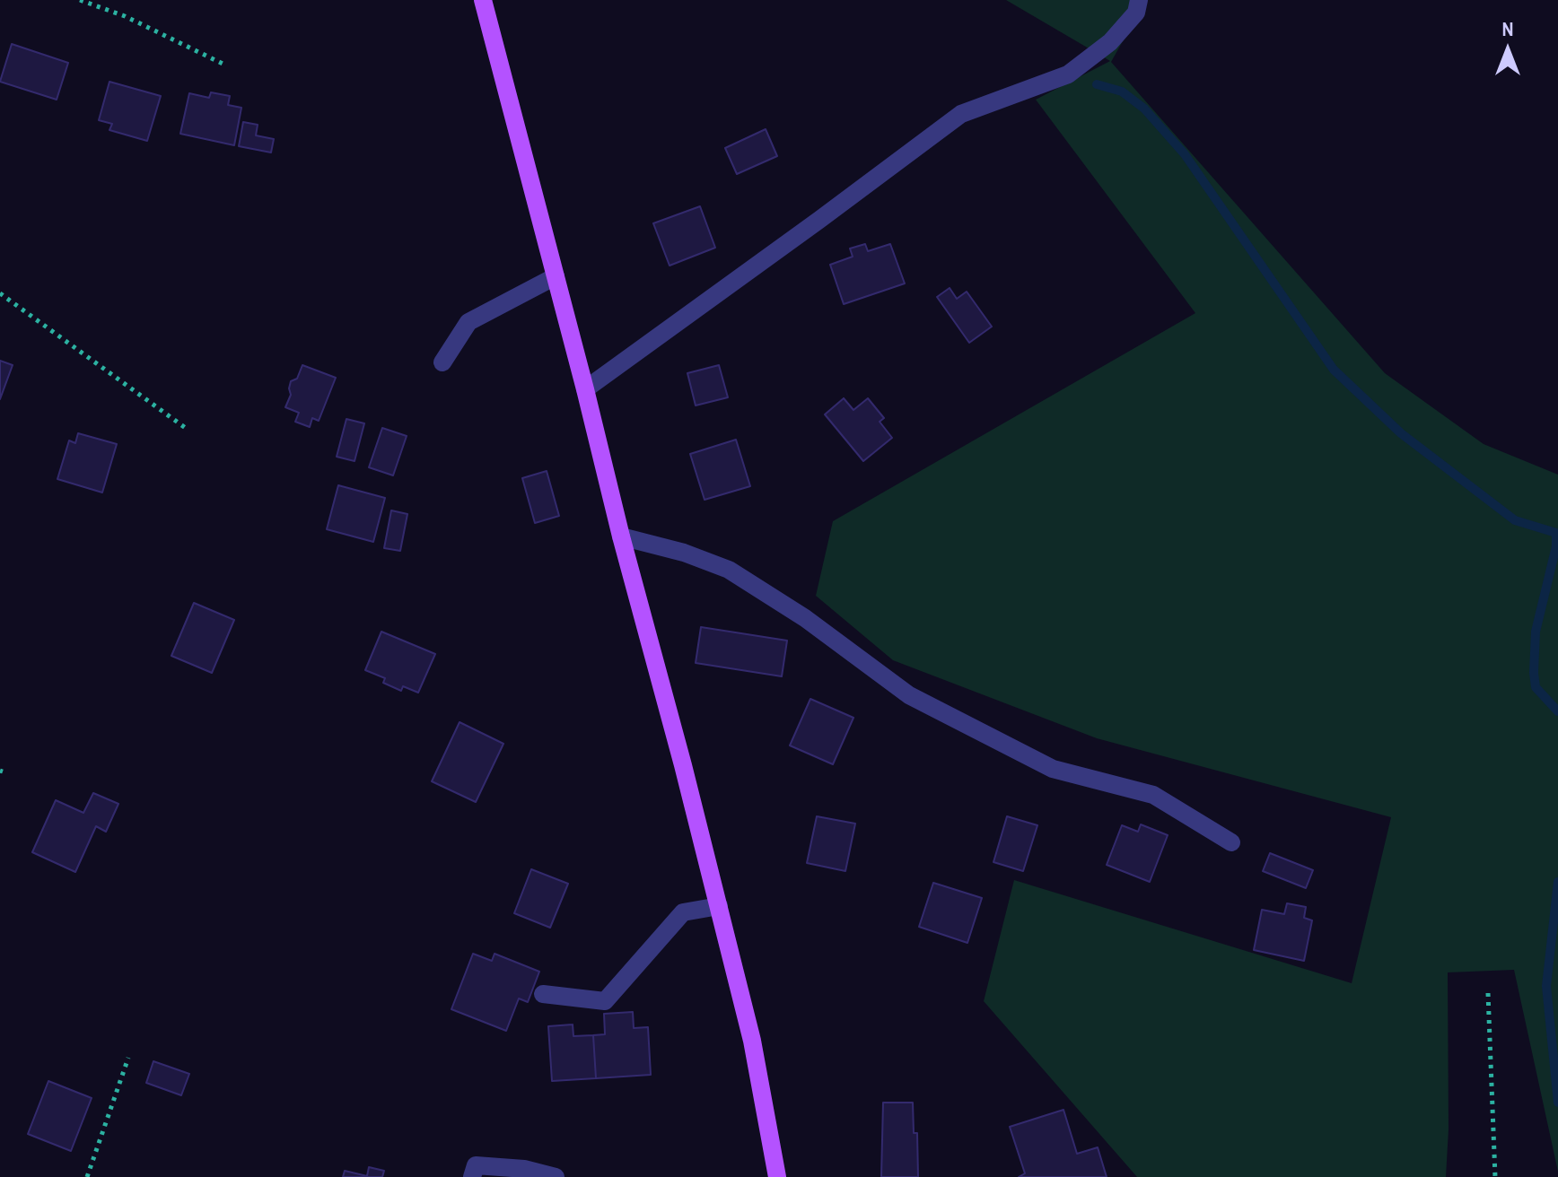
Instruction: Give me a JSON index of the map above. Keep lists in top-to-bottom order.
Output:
{
  "north": "top"
}
